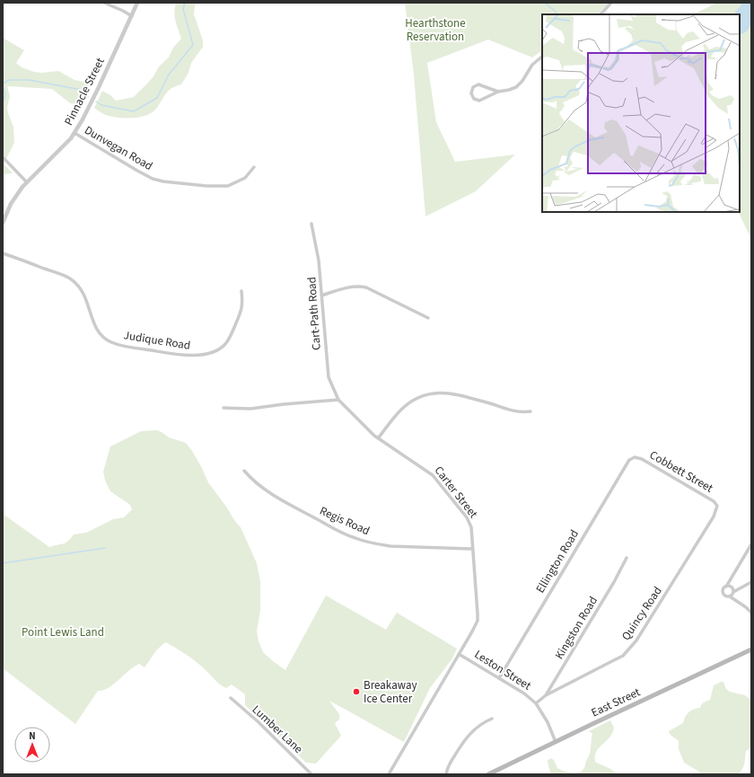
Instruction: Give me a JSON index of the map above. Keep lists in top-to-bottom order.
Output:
{
  "streets": {
    "main road": ["East Street"],
    "street": [
      "Pinnacle Street",
      "Dunvegan Road",
      "Cart-Path Road",
      "Judique Road",
      "Cobbett Street",
      "Carter Street",
      "Regis Road",
      "Ellington Road",
      "Quincy Road",
      "Kingston Road",
      "Leston Street",
      "Lumber Lane"
    ]
  },
  "crossings": [
    ["Pinnacle Street", "Dunvegan Road"],
    ["Cart-Path Road", "Carter Street"],
    ["Cobbett Street", "Ellington Road"],
    ["Cobbett Street", "Quincy Road"],
    ["Carter Street", "Regis Road"],
    ["Carter Street", "Leston Street"],
    ["Ellington Road", "Leston Street"],
    ["Quincy Road", "Kingston Road"],
    ["Kingston Road", "Leston Street"],
    ["Leston Street", "East Street"]
  ],
  "parks": ["Hearthstone Reservation", "Point Lewis Land"],
  "places": ["Breakaway Ice Center"],
  "north": "top"
}
